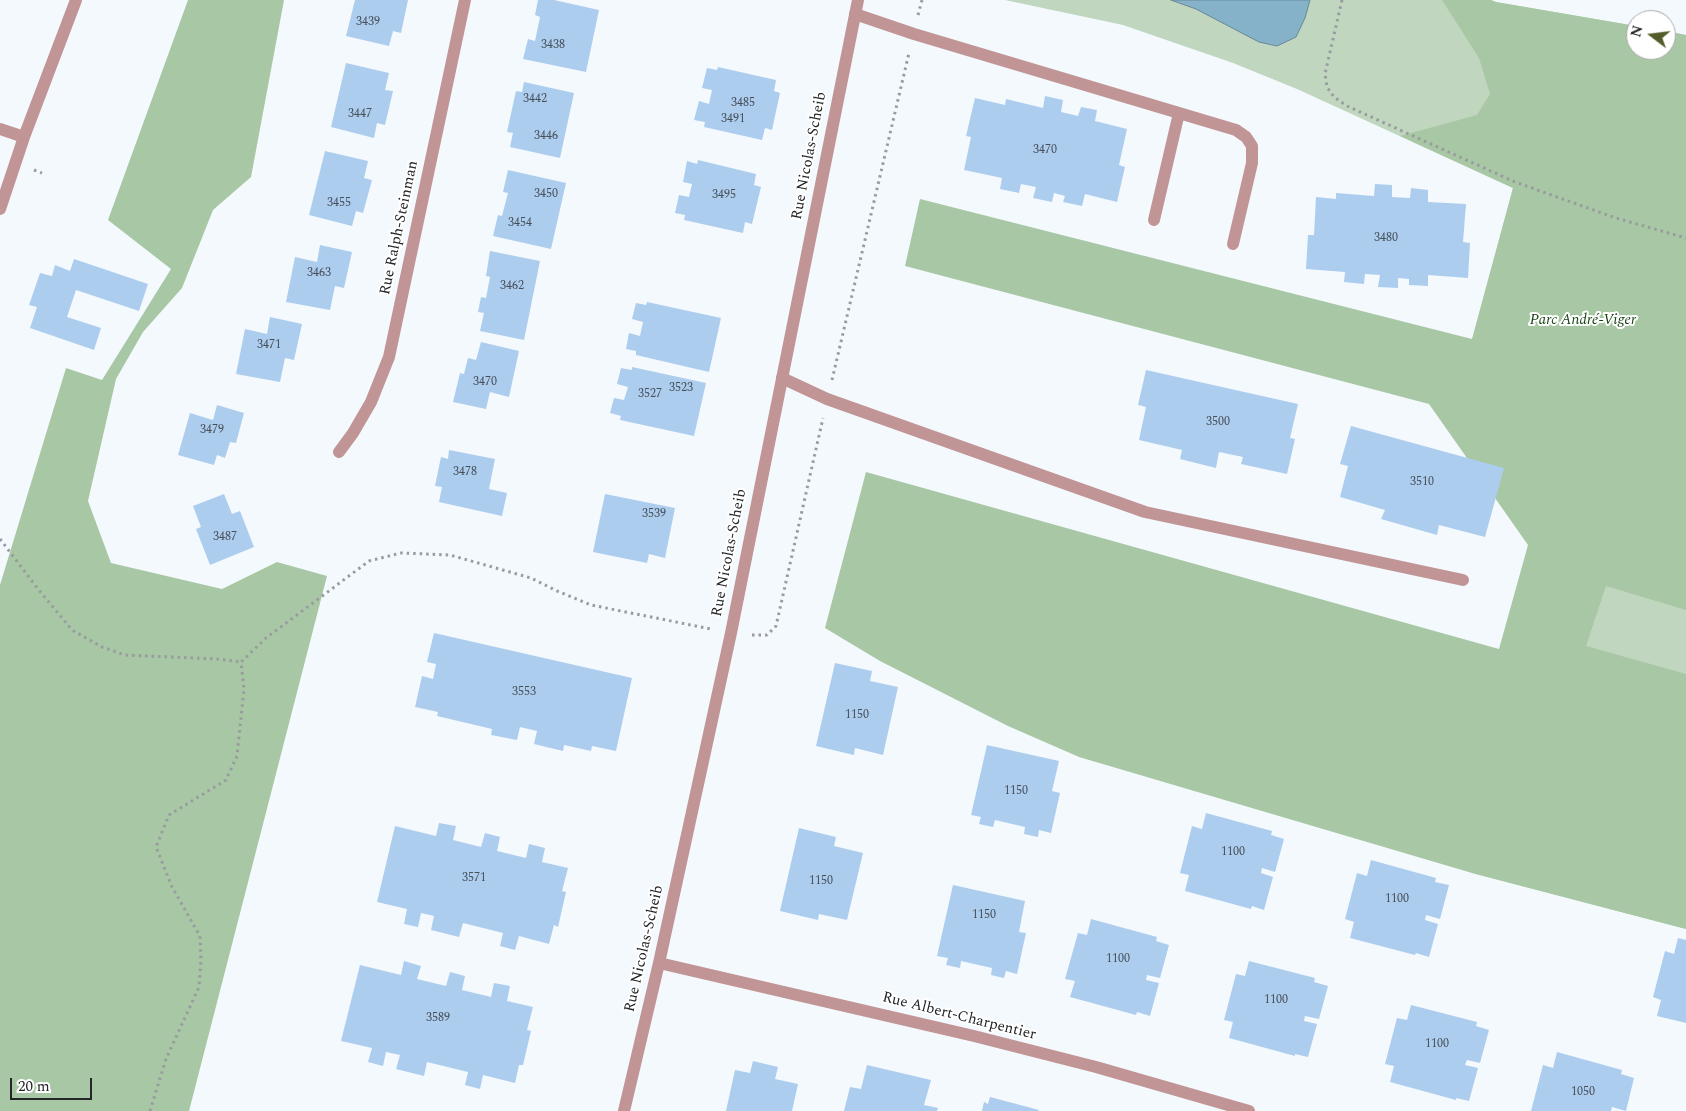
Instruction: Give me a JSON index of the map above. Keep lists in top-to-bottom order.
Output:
{
  "streets": {
    "street": ["Rue Nicolas-Scheib", "Rue Ralph-Steinman", "Rue Albert-Charpentier"]
  },
  "crossings": [
    ["Rue Nicolas-Scheib", "Rue Albert-Charpentier"]
  ],
  "parks": ["Parc André-Viger"],
  "house_numbers": [
    "3439",
    "3438",
    "3442",
    "3485",
    "3447",
    "3491",
    "3446",
    "3470",
    "3450",
    "3495",
    "3455",
    "3454",
    "3480",
    "3463",
    "3462",
    "3471",
    "3470",
    "3523",
    "3527",
    "3500",
    "3479",
    "3478",
    "3510",
    "3539",
    "3487",
    "3553",
    "1150",
    "1150",
    "1100",
    "3571",
    "1150",
    "1100",
    "1150",
    "1100",
    "1100",
    "3589",
    "1100",
    "1050"
  ],
  "scale_bar": "20 m",
  "north": "left"
}
